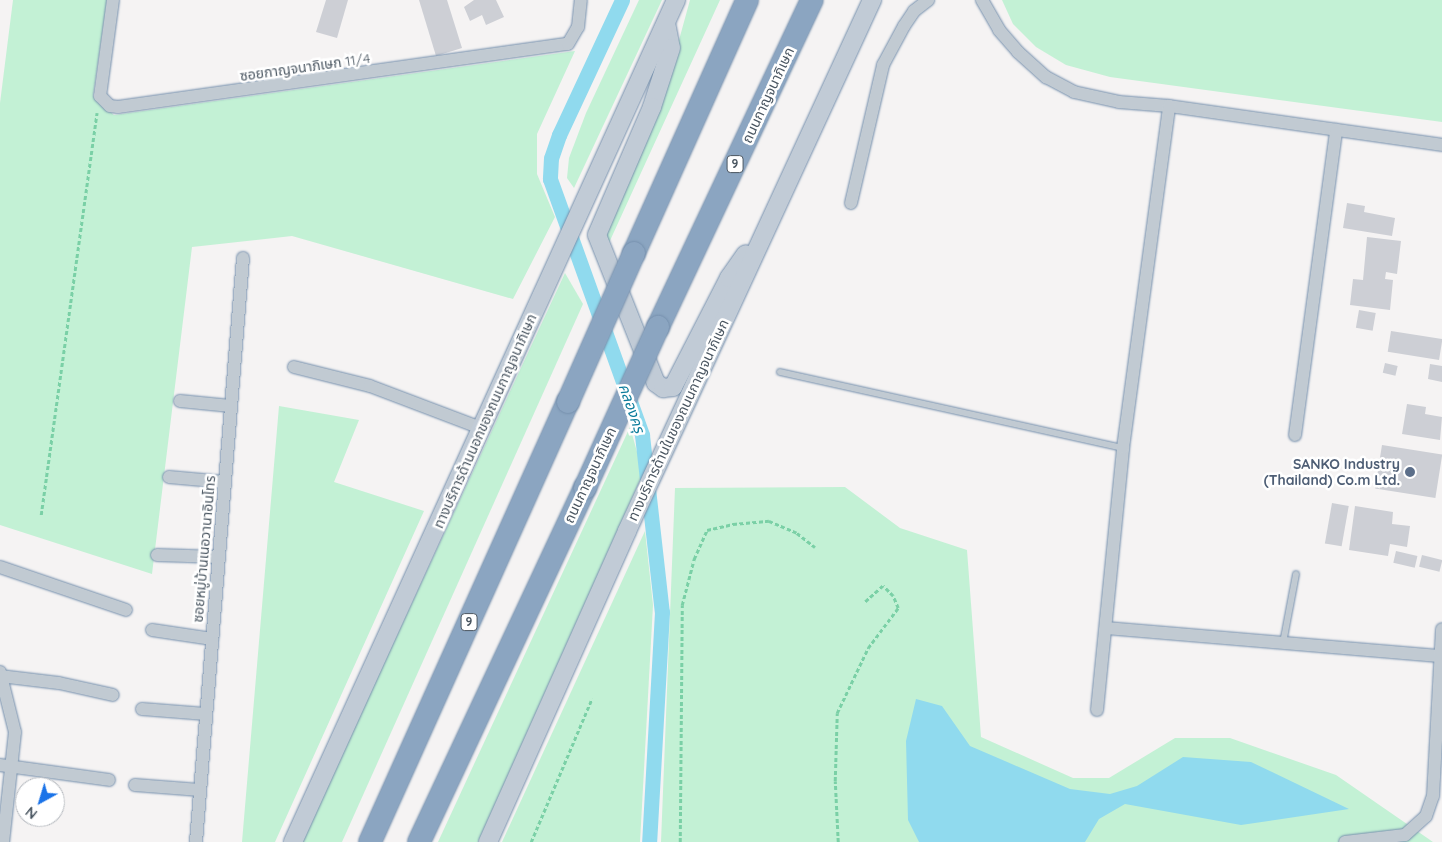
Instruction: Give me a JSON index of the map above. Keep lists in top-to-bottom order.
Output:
{
  "streets": {
    "highway": ["ถนนกาญจนาภิเษก", "9"],
    "main road": ["ทางบริการด้านในของถนนกาญจนาภิเษก", "ทางบริการด้านนอกของถนนกาญจนาภิเษก"],
    "street": ["ซอยกาญจนาภิเษก 11/4", "ซอยหมู่บ้านเนอวานาอินโทร"]
  },
  "water": ["คลองครุ"],
  "places": ["SANKO Industry (Thailand) Co.m Ltd."],
  "north": "bottom left"
}
